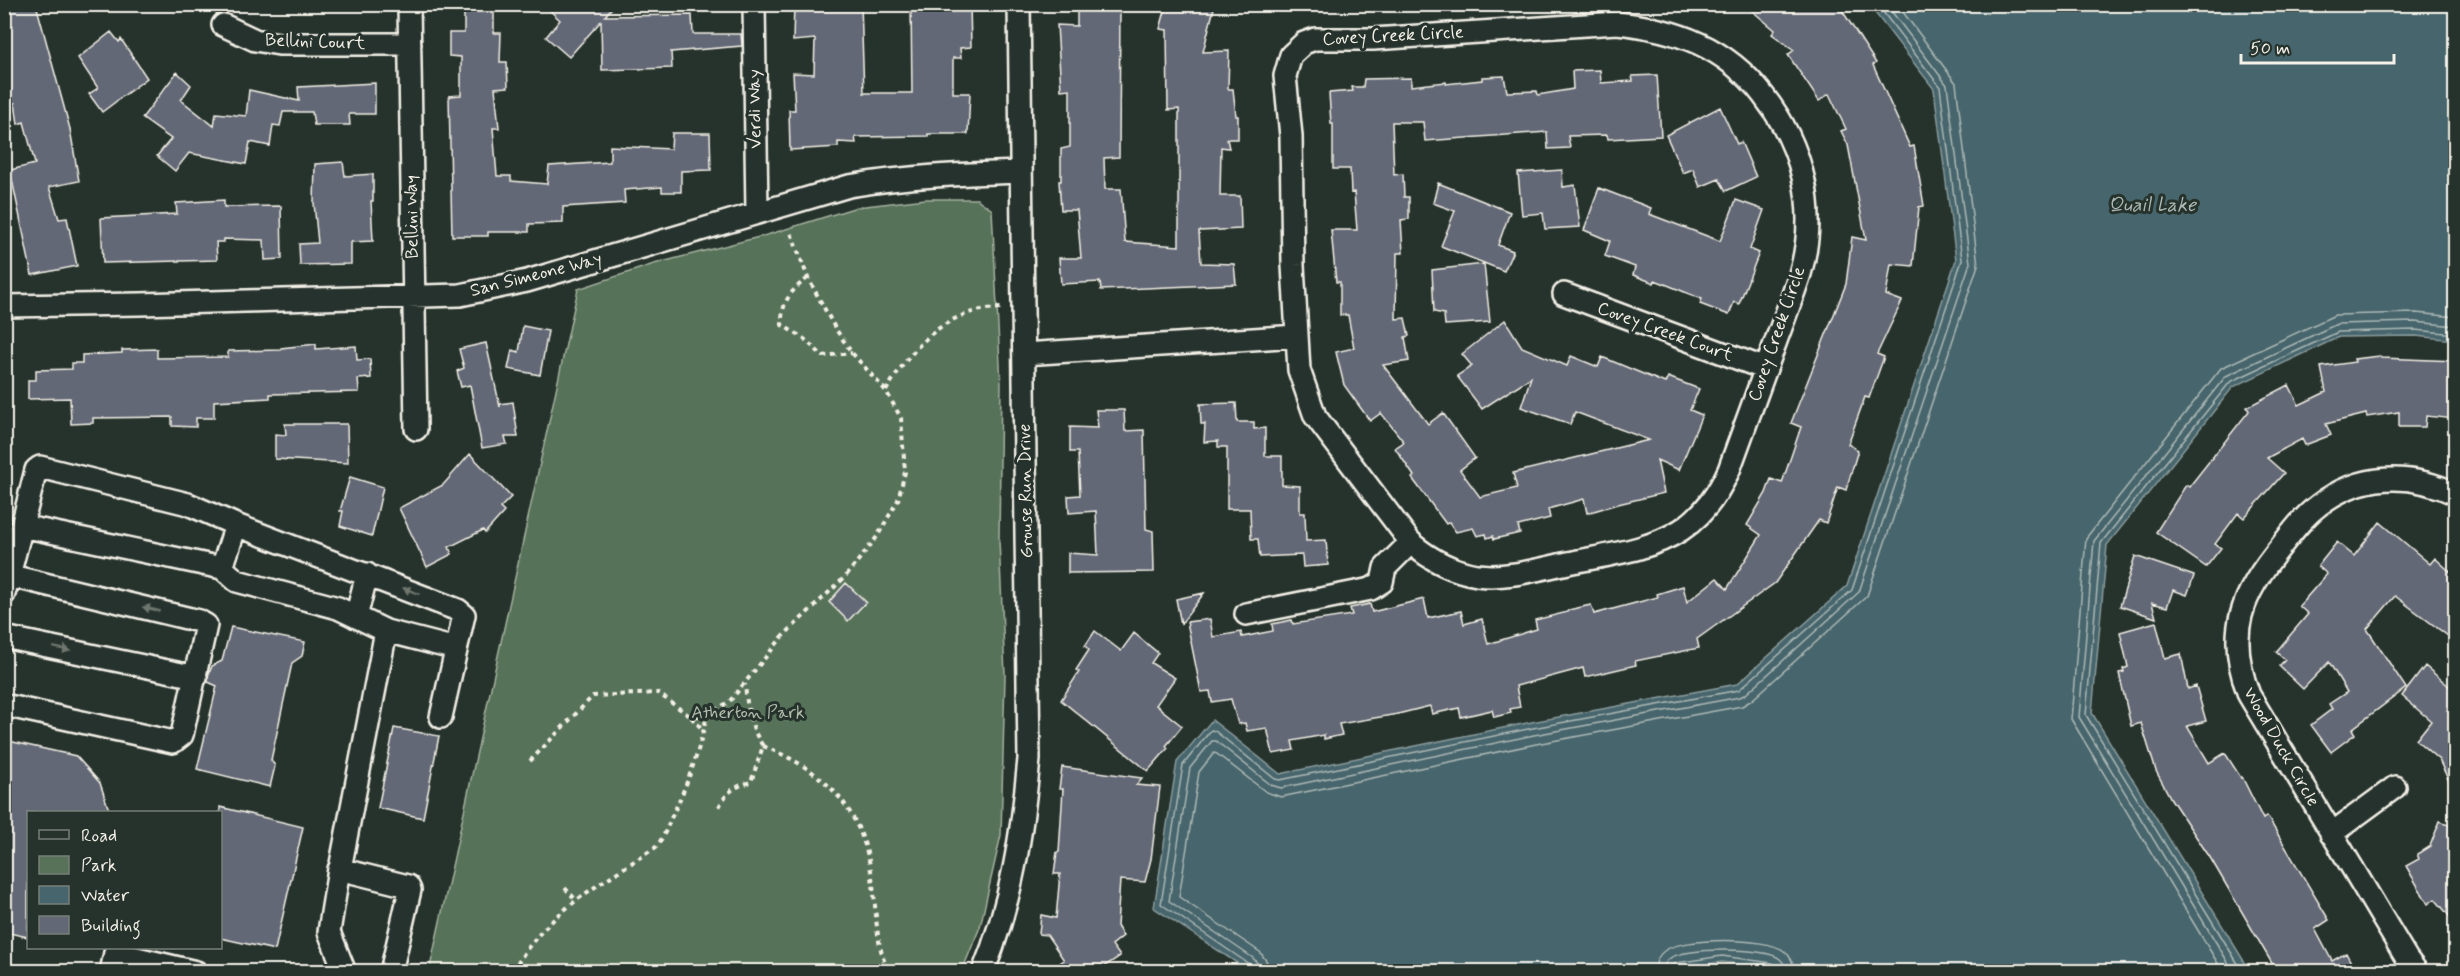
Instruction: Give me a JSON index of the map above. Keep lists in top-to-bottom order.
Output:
{
  "streets": {
    "street": [
      "Covey Creek Circle",
      "Bellini Court",
      "Verdi Way",
      "Bellini Way",
      "San Simeone Way",
      "Covey Creek Court",
      "Grouse Run Drive",
      "Wood Duck Circle"
    ]
  },
  "crossings": [
    ["Covey Creek Circle", "Covey Creek Court"],
    ["Bellini Court", "Bellini Way"],
    ["Verdi Way", "San Simeone Way"],
    ["Bellini Way", "San Simeone Way"],
    ["San Simeone Way", "Grouse Run Drive"]
  ],
  "water": ["Quail Lake"],
  "parks": ["Atherton Park"],
  "legend": [
    "Road",
    "Park",
    "Water",
    "Building"
  ],
  "scale_bar": "50 m"
}
